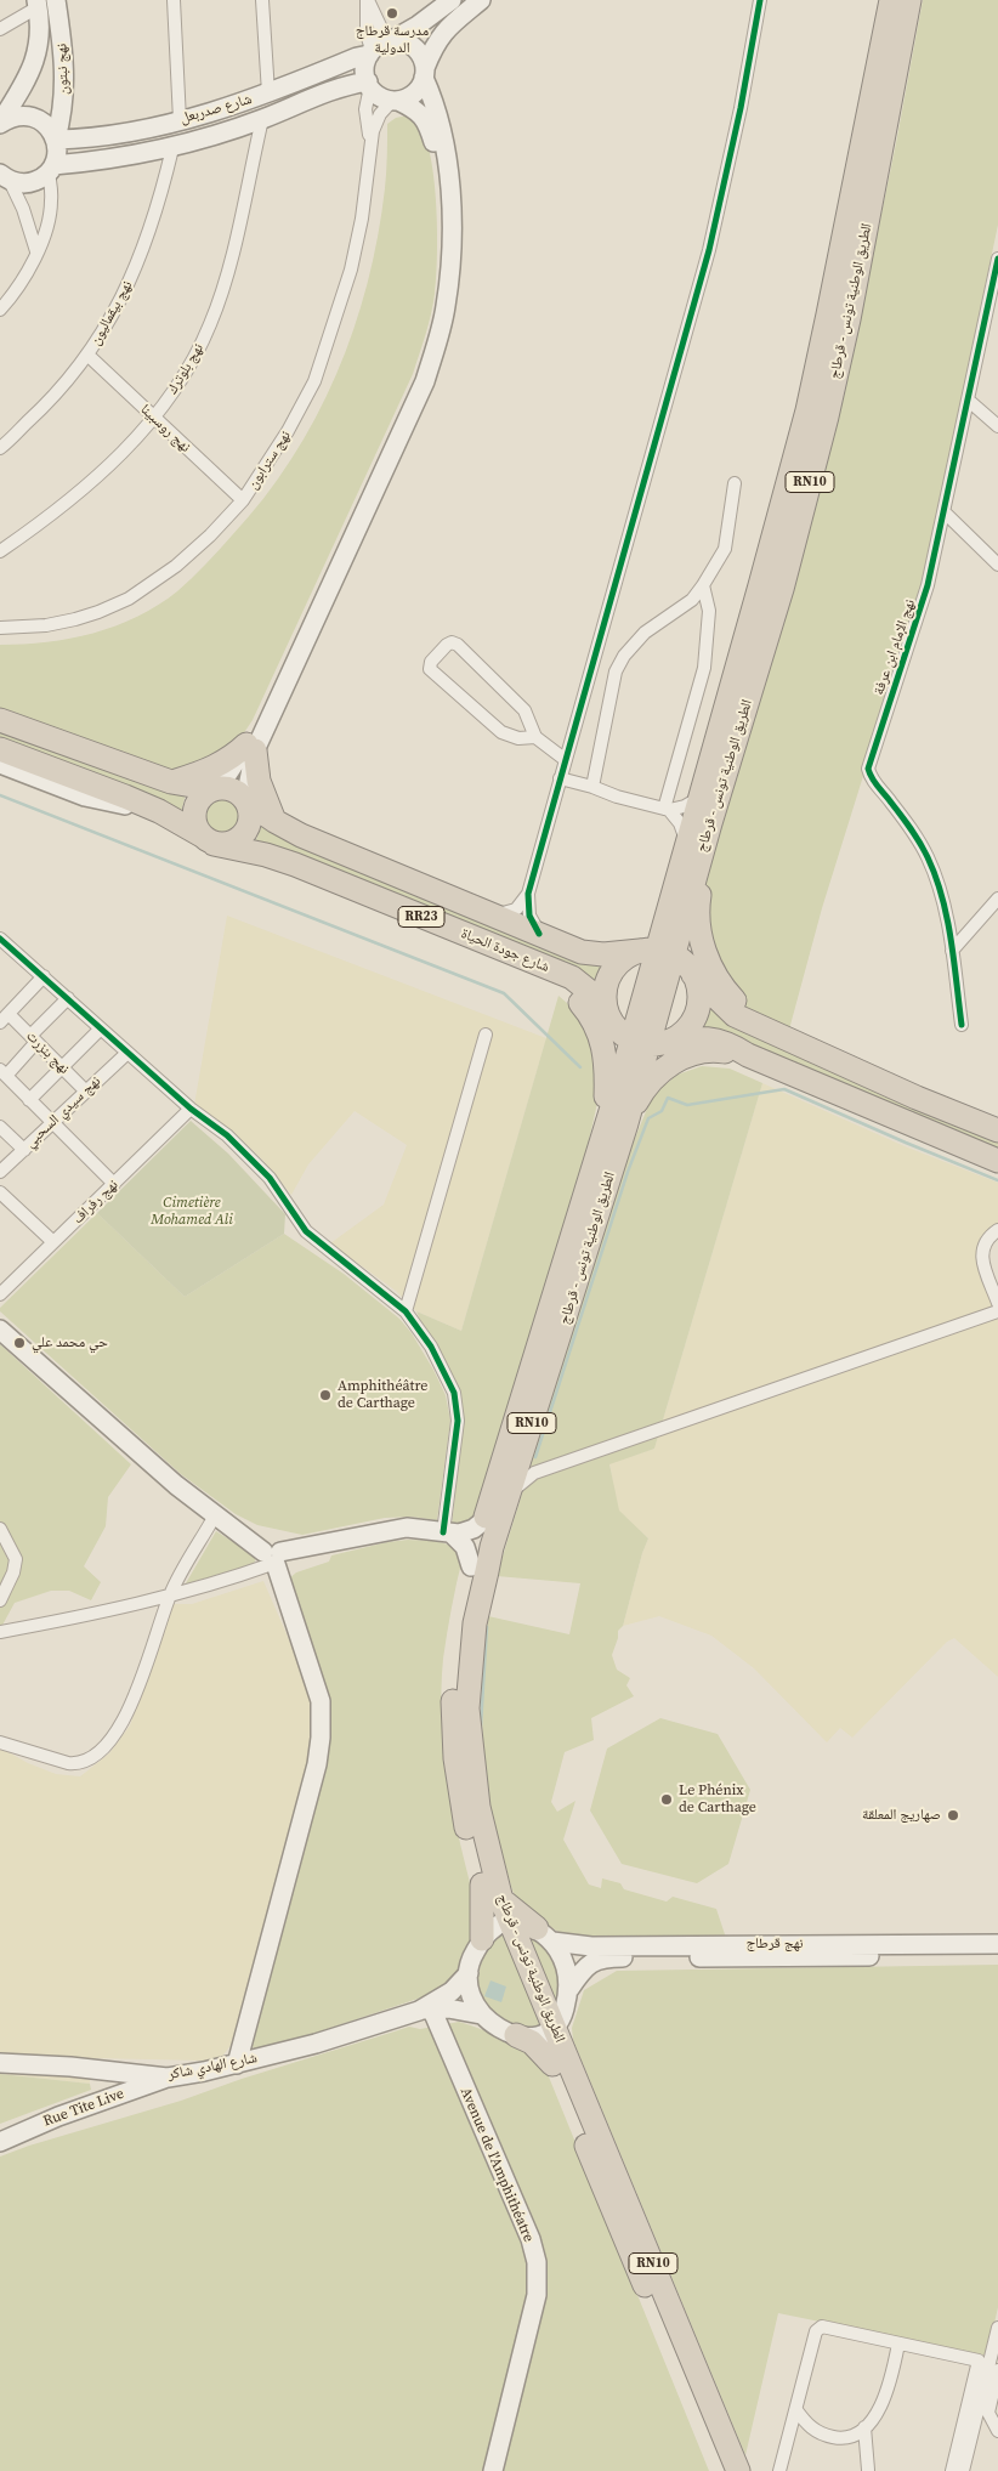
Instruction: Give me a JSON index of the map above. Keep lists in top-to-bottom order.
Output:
{
  "streets": {
    "highway": [
      "الطريق الوطنية تونس - قرطاج",
      "RN10",
      "RR23",
      "شارع جودة الحياة"
    ],
    "street": [
      "نهج نبتون",
      "شارع صدربعل",
      "نهج بيقماليون",
      "نهج بلوترك",
      "نهج روسبينا",
      "نهج سترابون",
      "نهج الإمام ابن عرفة",
      "نهج بنزرت",
      "نهج سيدي السحبي",
      "نهج رفراف",
      "نهج قرطاج",
      "شارع الهادي شاكر",
      "Rue Tite Live",
      "Avenue de l'Amphithéatre"
    ]
  },
  "crossings": [
    ["نهج نبتون", "شارع صدربعل"],
    ["شارع صدربعل", "نهج بيقماليون"],
    ["شارع صدربعل", "نهج بلوترك"],
    ["شارع صدربعل", "نهج سترابون"],
    ["الطريق الوطنية تونس - قرطاج", "شارع جودة الحياة"],
    ["الطريق الوطنية تونس - قرطاج", "نهج قرطاج"],
    ["نهج بيقماليون", "نهج روسبينا"],
    ["نهج بلوترك", "نهج روسبينا"],
    ["نهج روسبينا", "نهج سترابون"],
    ["نهج بنزرت", "نهج سيدي السحبي"],
    ["شارع الهادي شاكر", "Rue Tite Live"],
    ["شارع الهادي شاكر", "Avenue de l'Amphithéatre"]
  ],
  "parks": ["Cimetière Mohamed Ali"],
  "places": [
    "مدرسة قرطاج الدولية",
    "حي محمد علي",
    "Amphithéâtre de Carthage",
    "Le Phénix de Carthage",
    "صهاريج المعلقة"
  ]
}
